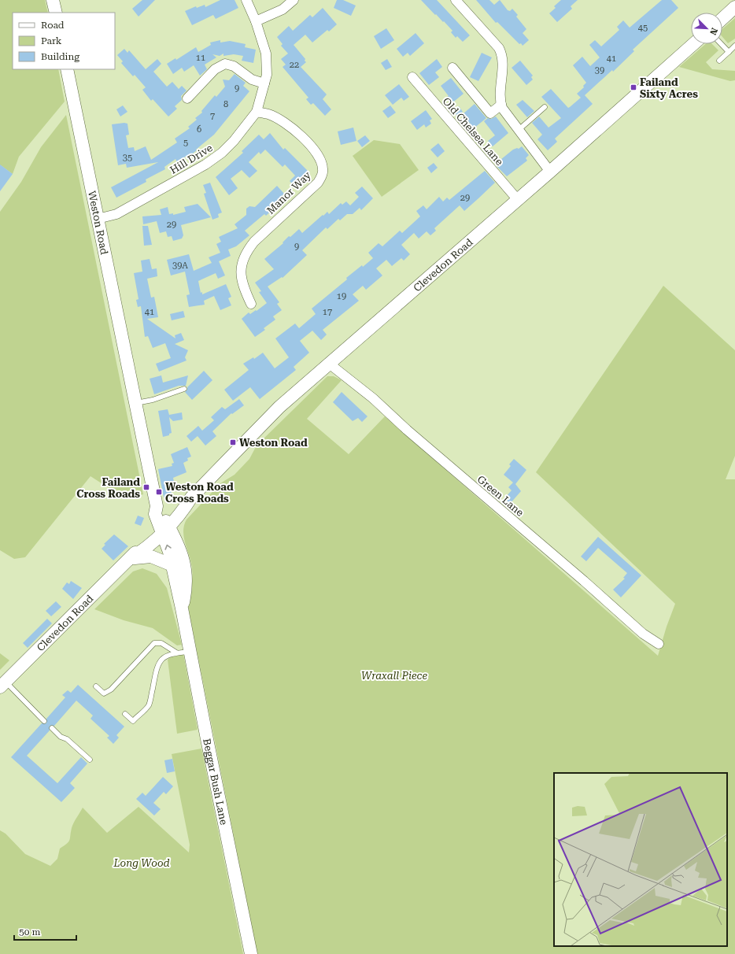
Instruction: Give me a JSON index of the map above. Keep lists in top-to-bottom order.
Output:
{
  "streets": {
    "main road": ["Weston Road", "Clevedon Road", "Beggar Bush Lane"],
    "street": [
      "Old Chelsea Lane",
      "Hill Drive",
      "Manor Way",
      "Green Lane"
    ]
  },
  "crossings": [
    ["Old Chelsea Lane", "Clevedon Road"],
    ["Hill Drive", "Manor Way"],
    ["Hill Drive", "Weston Road"],
    ["Weston Road", "Clevedon Road"],
    ["Weston Road", "Beggar Bush Lane"],
    ["Clevedon Road", "Green Lane"],
    ["Clevedon Road", "Beggar Bush Lane"]
  ],
  "parks": ["Wraxall Piece", "Long Wood"],
  "places": {
    "transit": [
      "Failand Sixty Acres",
      "Weston Road",
      "Failand Cross Roads",
      "Weston Road Cross Roads"
    ]
  },
  "house_numbers": [
    "45",
    "11",
    "41",
    "22",
    "39",
    "9",
    "8",
    "7",
    "6",
    "5",
    "35",
    "29",
    "29",
    "9",
    "39A",
    "19",
    "41",
    "17"
  ],
  "legend": ["Road", "Park", "Building"],
  "scale_bar": "50 m",
  "north": "bottom right"
}
